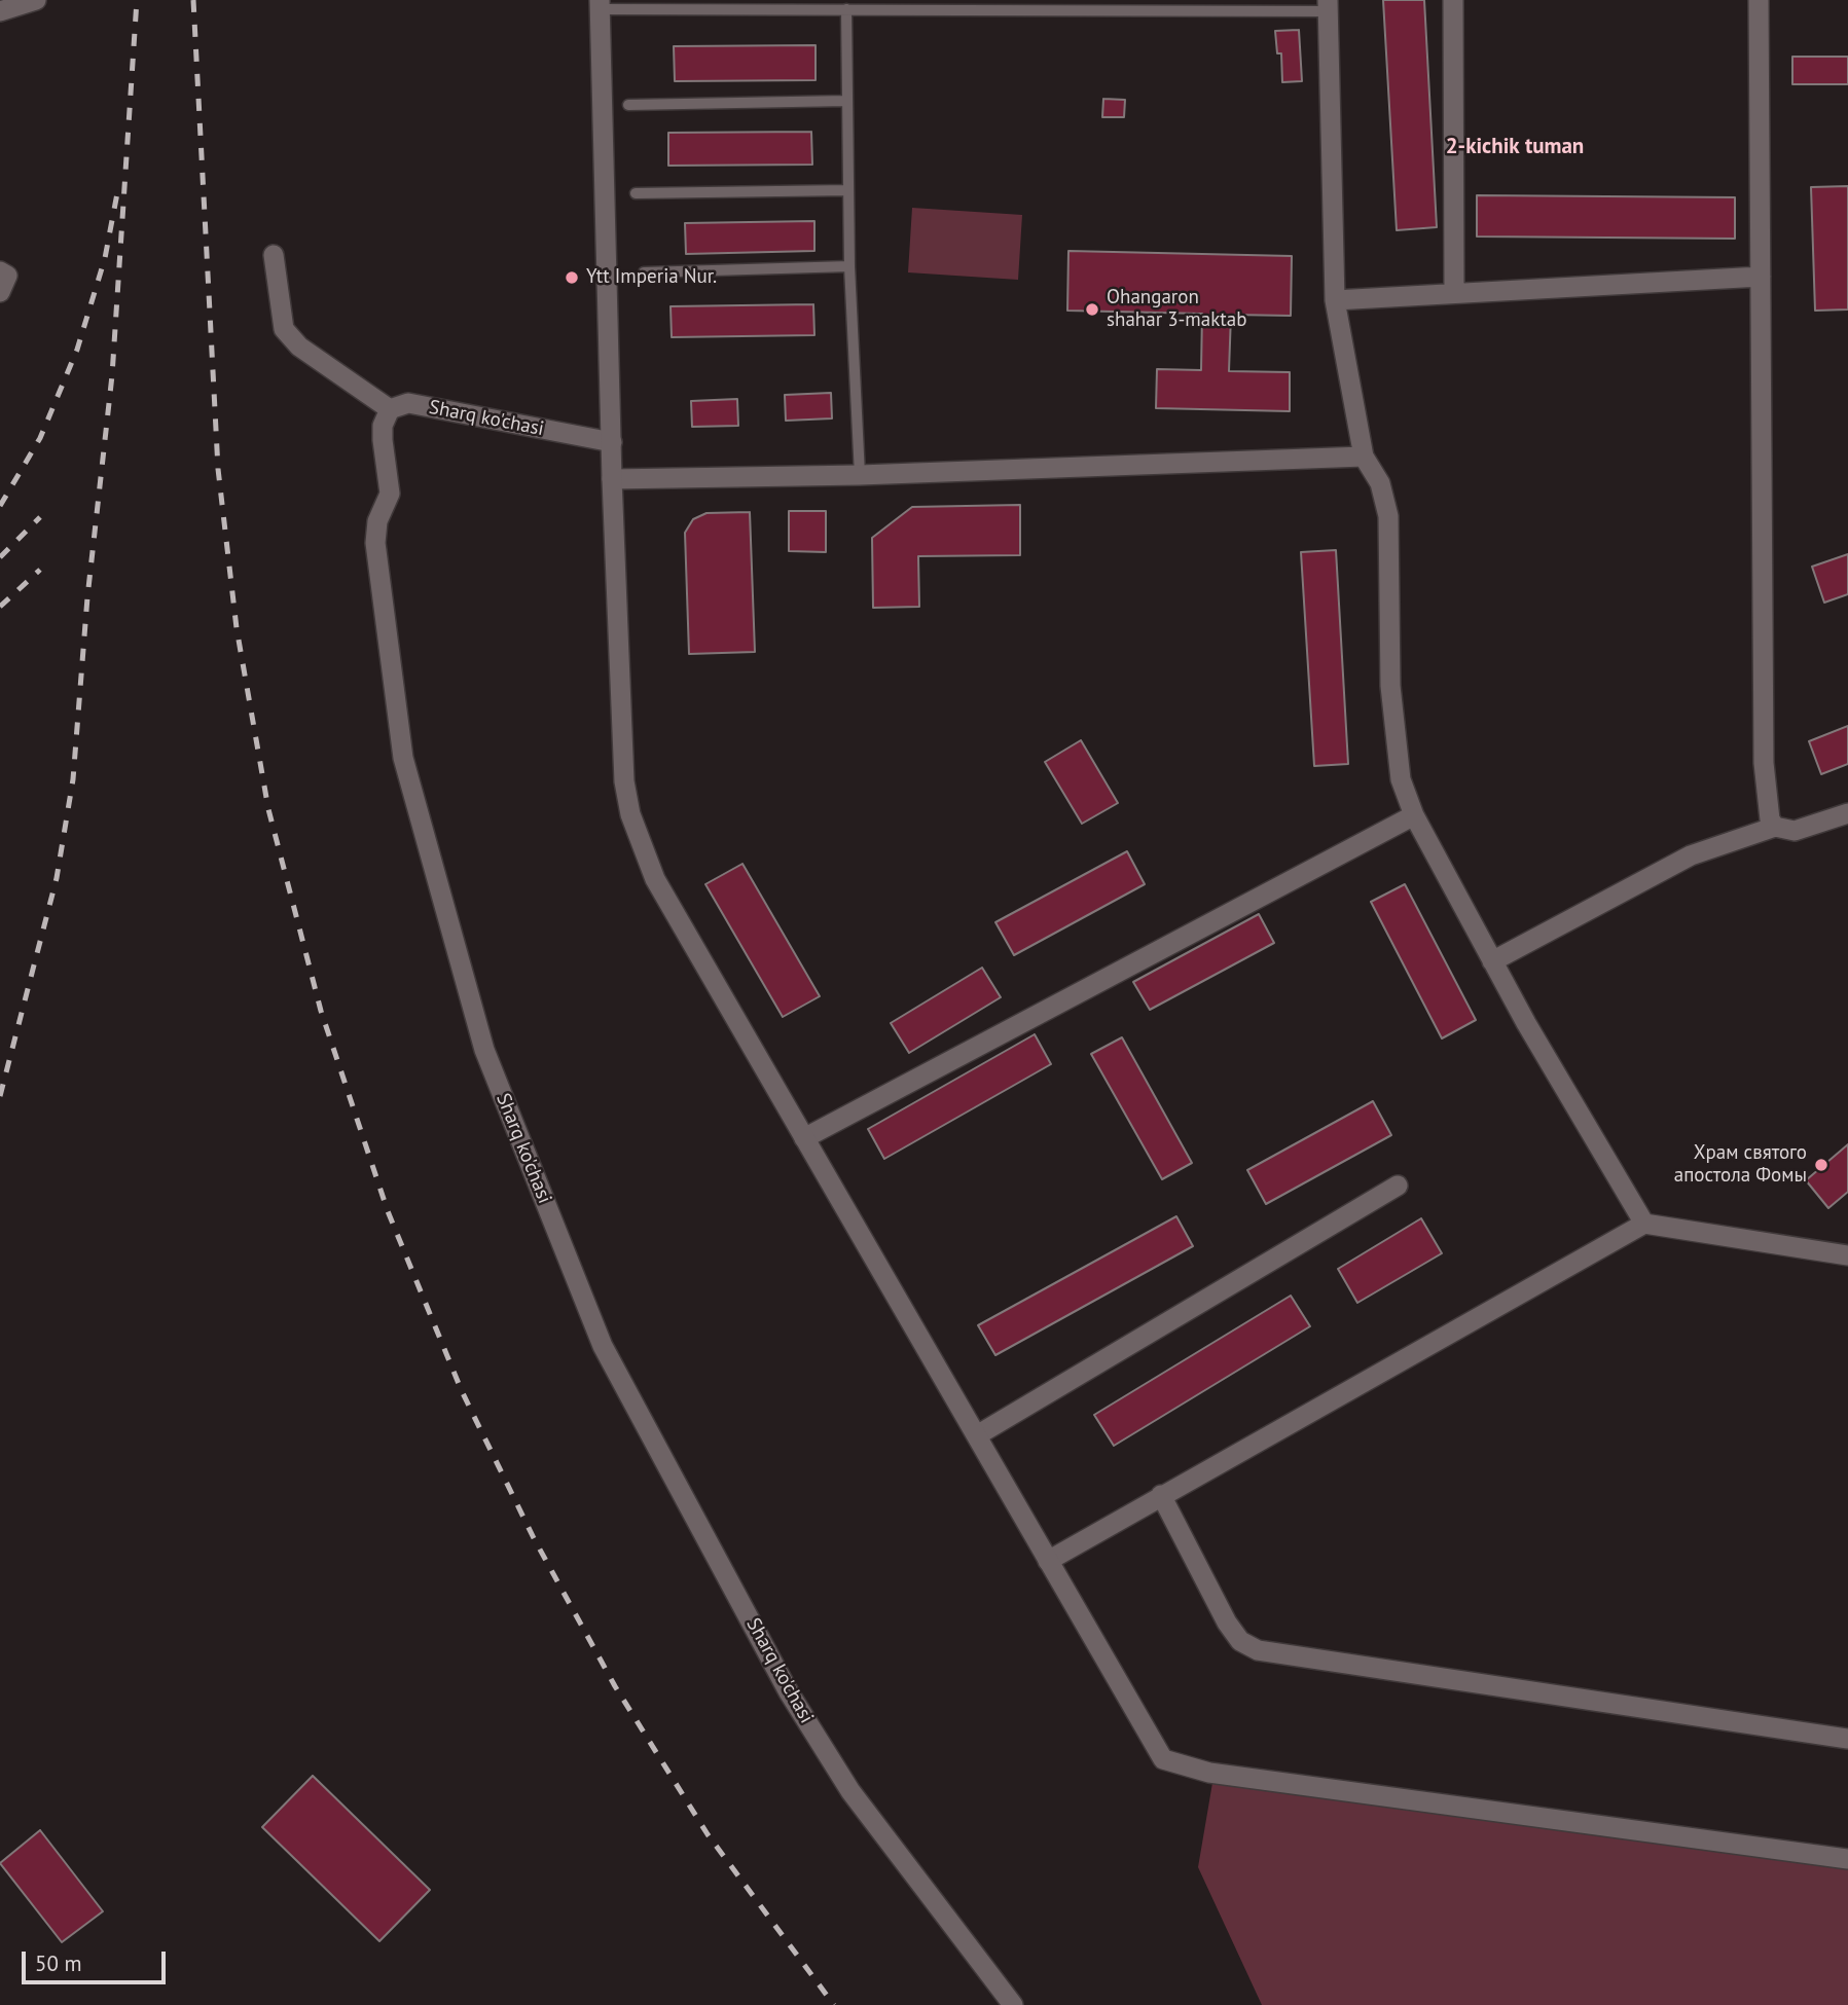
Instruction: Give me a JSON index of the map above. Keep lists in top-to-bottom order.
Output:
{
  "streets": {
    "street": ["Sharq ko'chasi"]
  },
  "districts": ["2-kichik tuman"],
  "places": ["Ytt Imperia Nur.", "Ohangaron shahar 3-maktab", "Храм святого апостола Фомы"],
  "scale_bar": "50 m"
}
